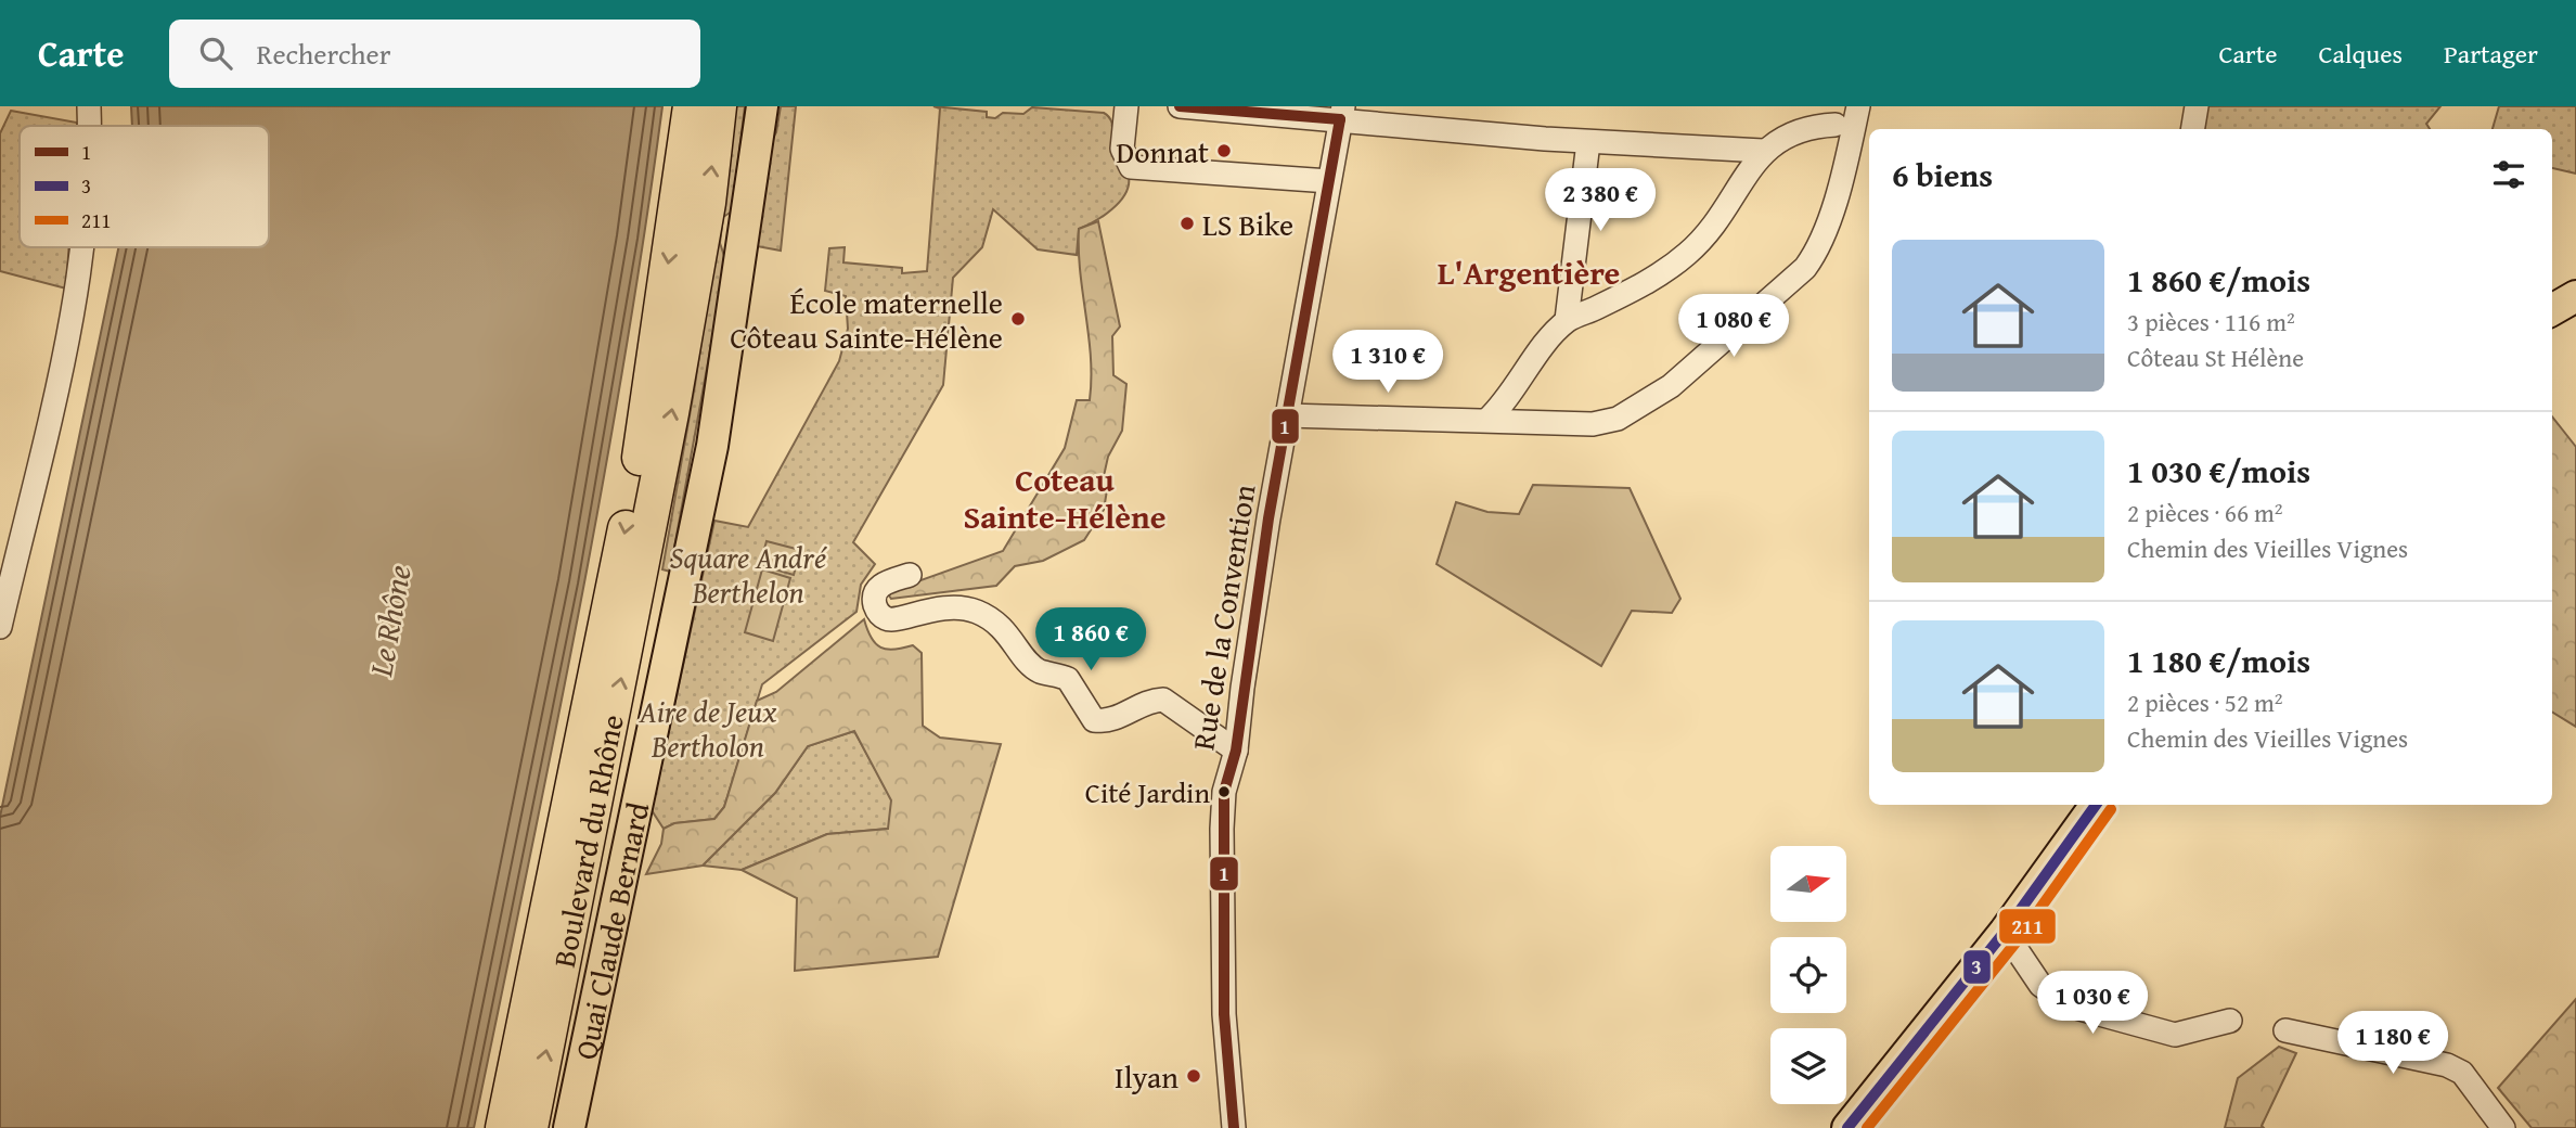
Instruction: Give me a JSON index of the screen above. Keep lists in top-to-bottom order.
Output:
{
  "streets": {
    "highway": ["Boulevard du Rhône"],
    "main road": ["Quai Claude Bernard"],
    "street": ["Rue de la Convention"]
  },
  "districts": ["L'Argentière", "Coteau Sainte-Hélène"],
  "water": ["Le Rhône"],
  "parks": ["Square André Berthelon", "Aire de Jeux Bertholon"],
  "places": [
    "Donnat",
    "LS Bike",
    "École maternelle Côteau Sainte-Hélène",
    "Cité Jardin",
    "Ilyan"
  ],
  "lines": ["transit line 1", "transit line 3", "transit line 211"],
  "legend": ["1", "3", "211"],
  "north": "right",
  "page": {
    "header": "Carte",
    "search": "Rechercher",
    "nav": ["Carte", "Calques", "Partager"],
    "heading": "6 biens",
    "price": [
      "2 380 €",
      "1 080 €",
      "1 310 €",
      "1 860 €",
      "1 030 €",
      "1 180 €"
    ],
    "list": [
      {
        "name": "1 860 €/mois",
        "note": "3 pièces · 116 m² · Côteau St Hélène"
      },
      {
        "name": "1 030 €/mois",
        "note": "2 pièces · 66 m² · Chemin des Vieilles Vignes"
      },
      {
        "name": "1 180 €/mois",
        "note": "2 pièces · 52 m² · Chemin des Vieilles Vignes"
      }
    ]
  }
}
